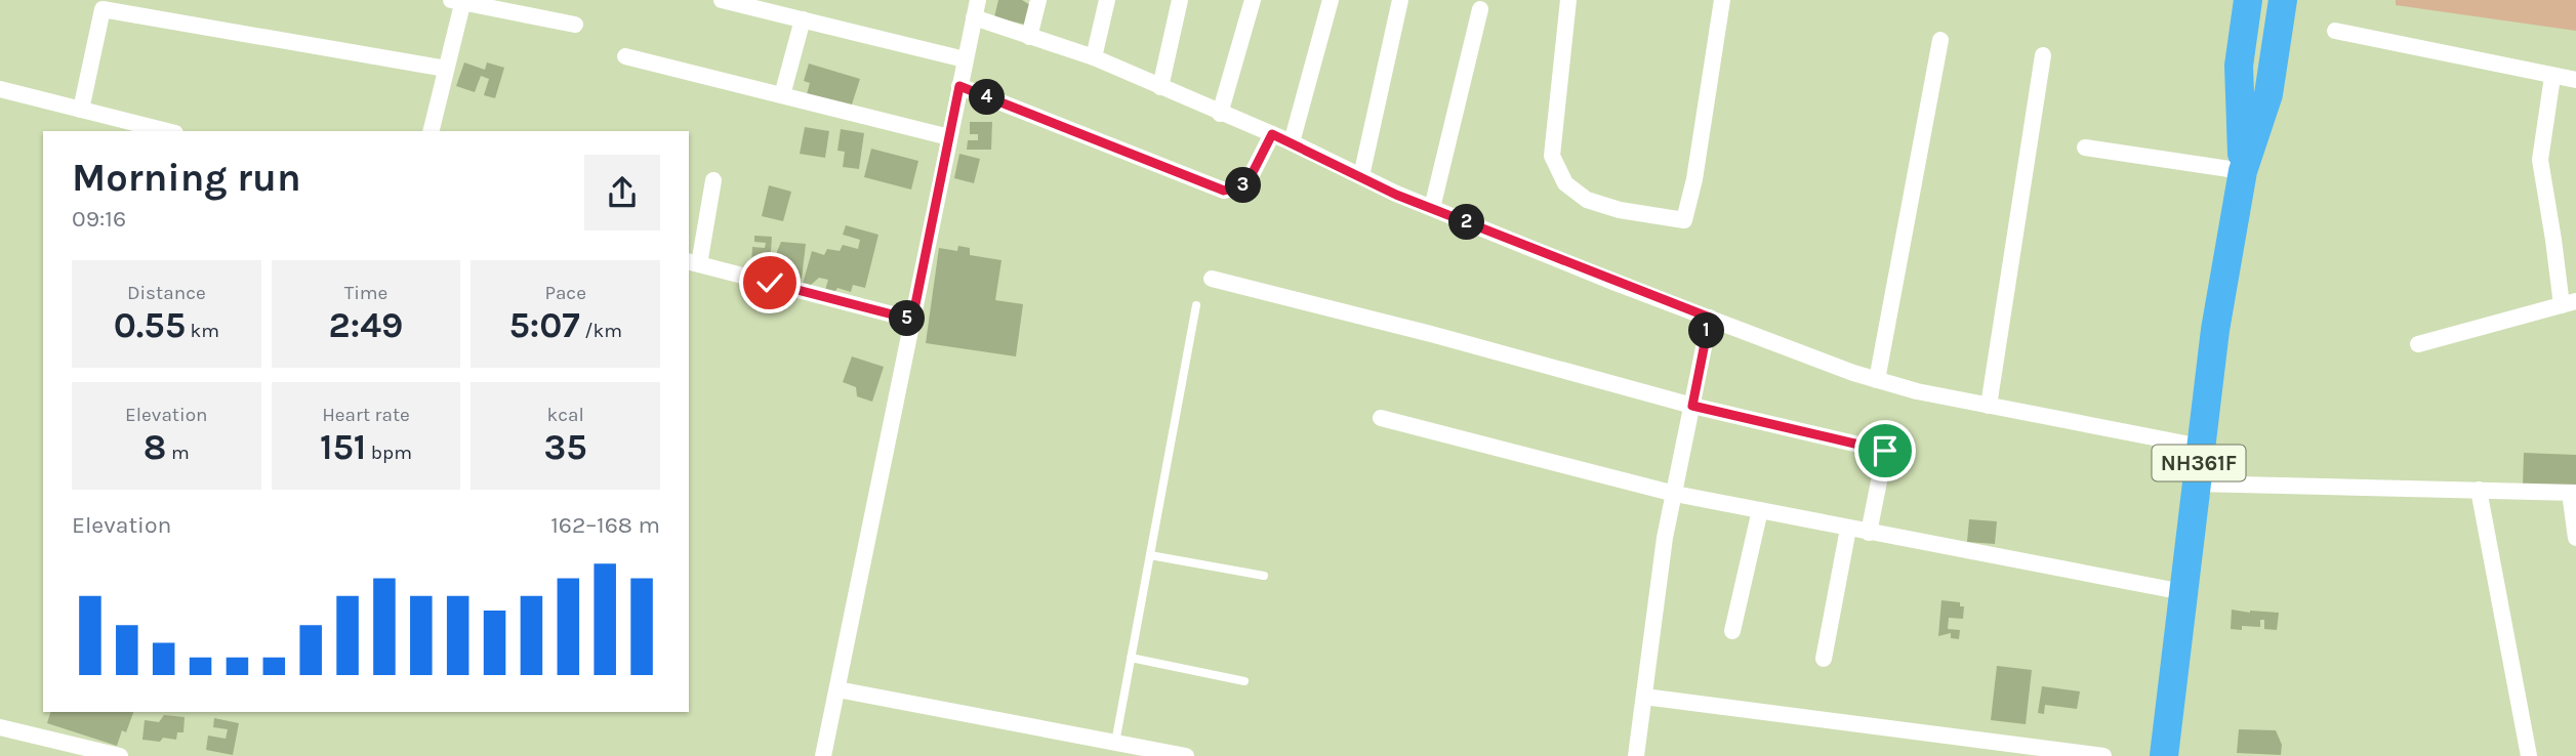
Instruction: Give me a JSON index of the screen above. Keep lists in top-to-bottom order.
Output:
{
  "streets": {
    "highway": ["NH361F"]
  },
  "page": {
    "pins": [
      "4",
      "3",
      "2",
      "5",
      "1"
    ],
    "heading": ["Morning run", "09:16"],
    "stats": [
      ["Distance", "0.55 km"],
      ["Time", "2:49"],
      ["Pace", "5:07 /km"],
      ["Elevation", "8 m"],
      ["Heart rate", "151 bpm"],
      ["kcal", "35"]
    ],
    "chart": ["Elevation", "162–168 m"]
  }
}
